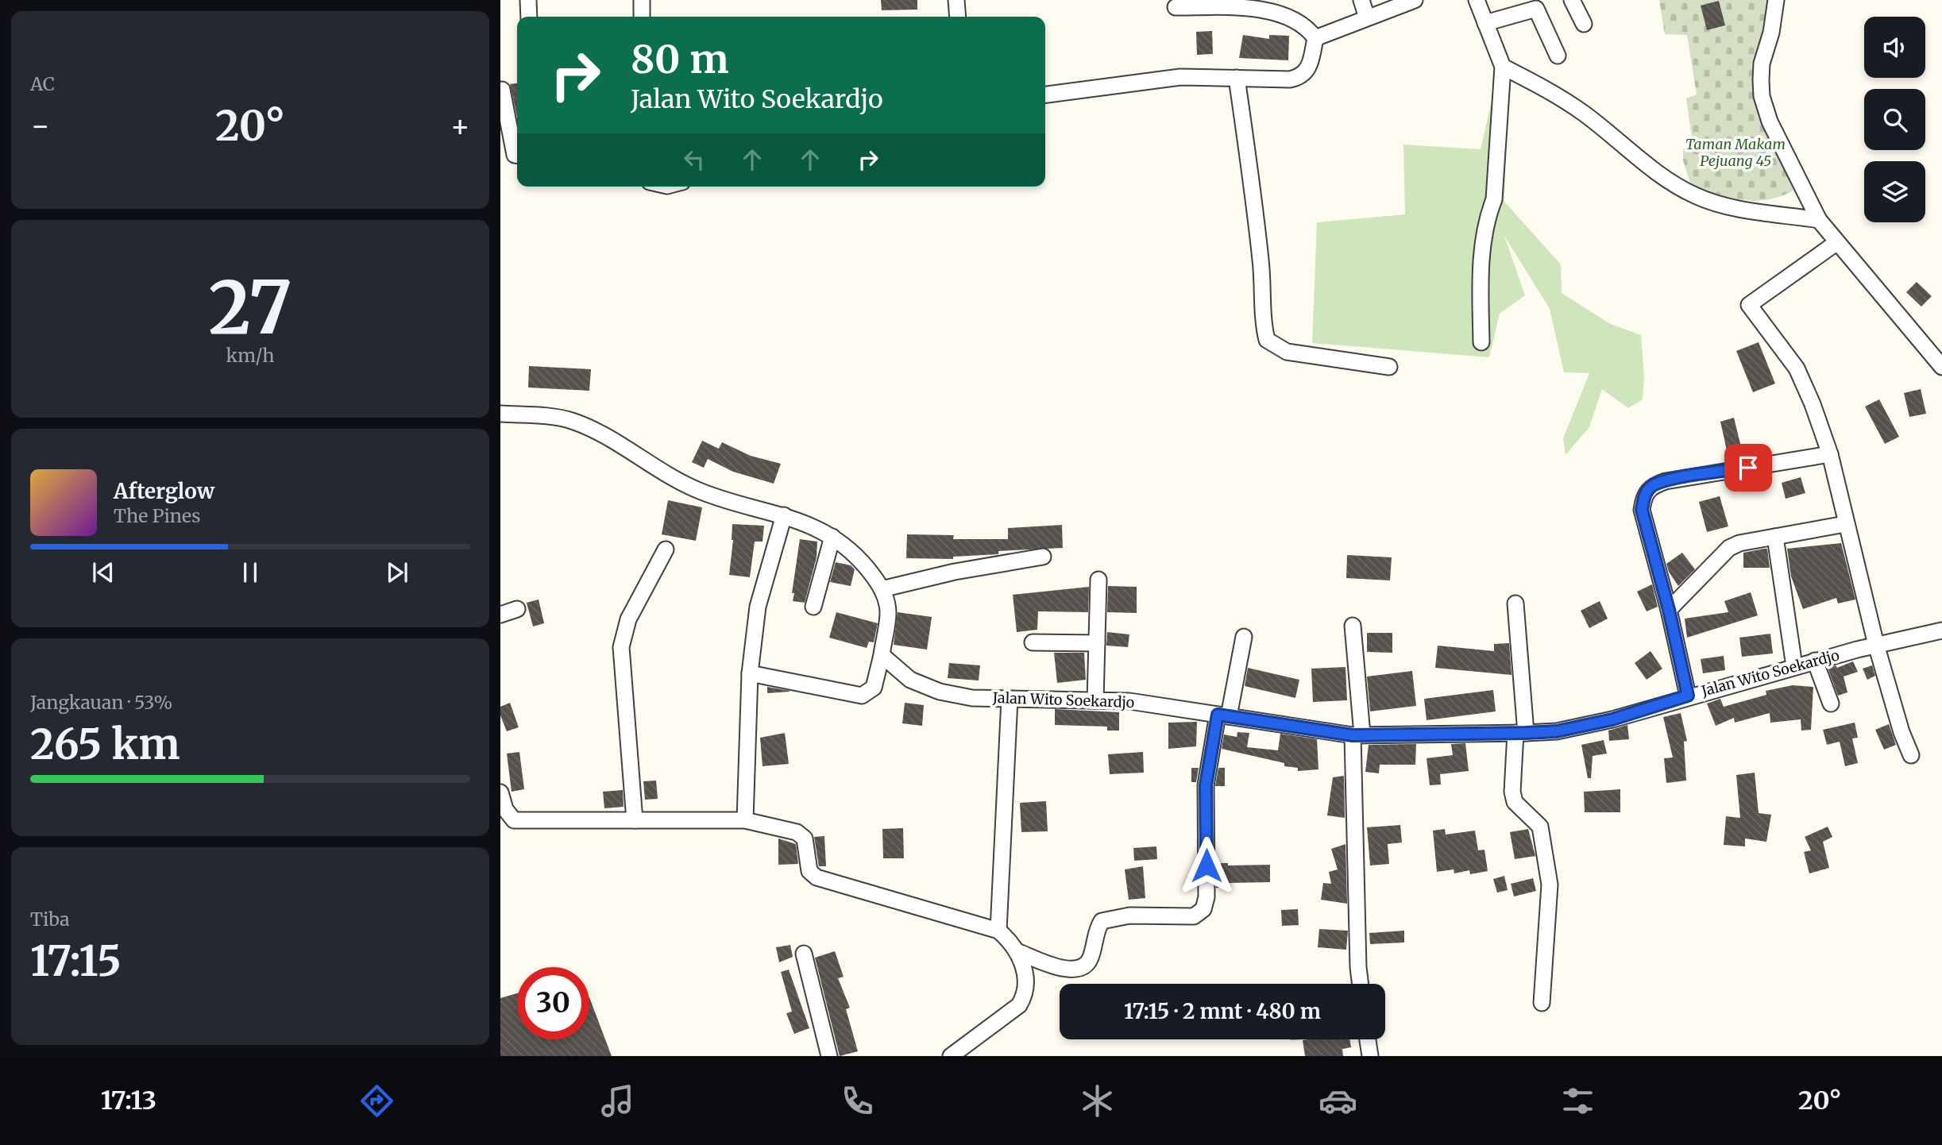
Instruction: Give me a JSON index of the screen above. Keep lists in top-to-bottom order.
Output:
{
  "streets": {
    "street": ["Jalan Wito Soekardjo"]
  },
  "parks": ["Taman Makam Pejuang 45"],
  "page": {
    "tile": [
      "AC",
      ["27", "km/h"],
      ["Jangkauan · 53%", "265 km"],
      ["Tiba", "17:15"]
    ],
    "turn": ["80 m", "Jalan Wito Soekardjo"],
    "heat": ["−", "20°", "+"],
    "song": ["Afterglow", "The Pines"],
    "limit": "30",
    "trip": "17:15 · 2 mnt · 480 m",
    "tabs": ["17:13", "20°"]
  }
}
